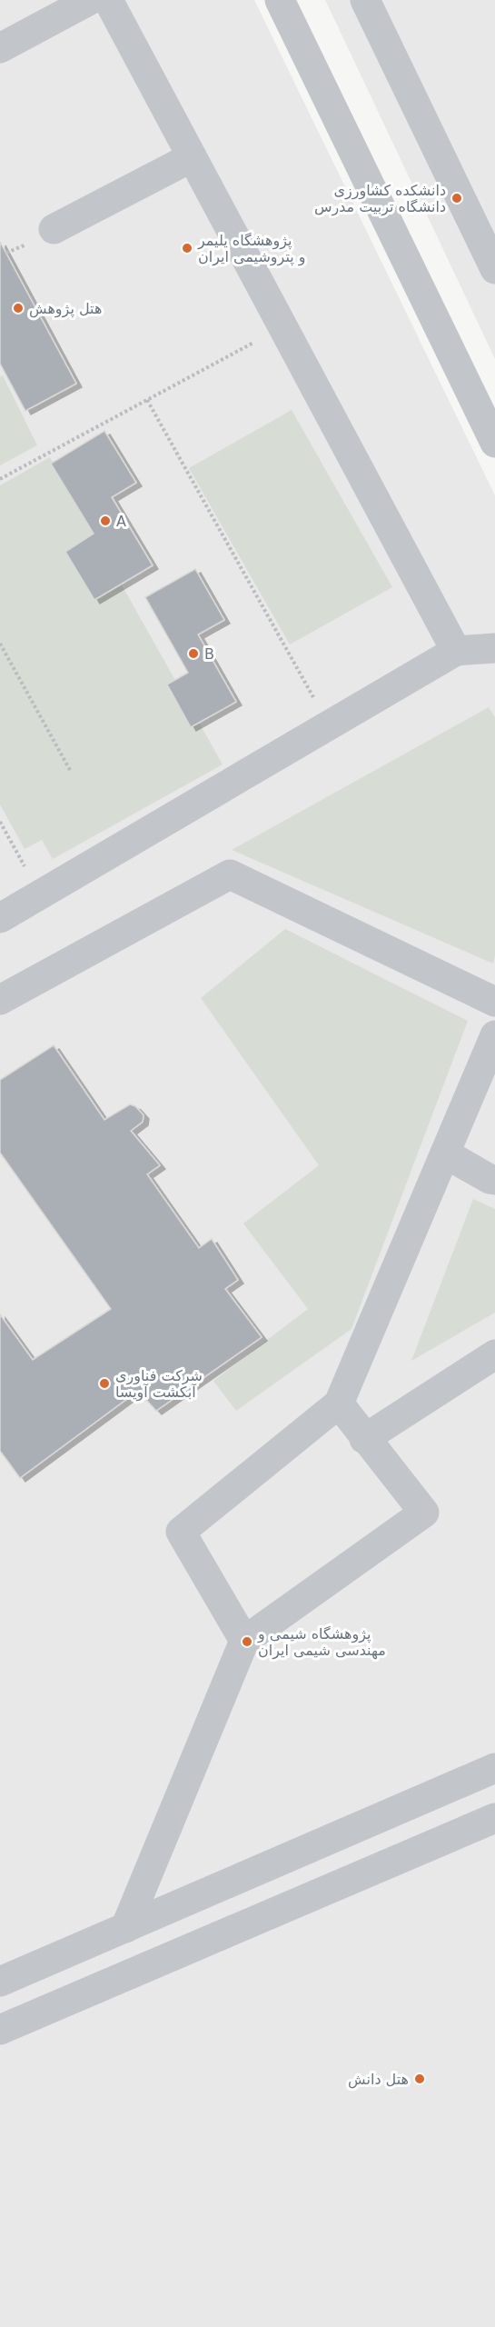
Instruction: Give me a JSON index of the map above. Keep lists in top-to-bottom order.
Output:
{
  "places": [
    "دانشکده کشاورزی دانشگاه تربیت مدرس",
    "پژوهشگاه پلیمر و پتروشیمی ایران",
    "هتل پژوهش",
    "A",
    "B",
    "شرکت فناوری آبکشت آویسا",
    "پژوهشگاه شیمی و مهندسی شیمی ایران",
    "هتل دانش"
  ]
}
